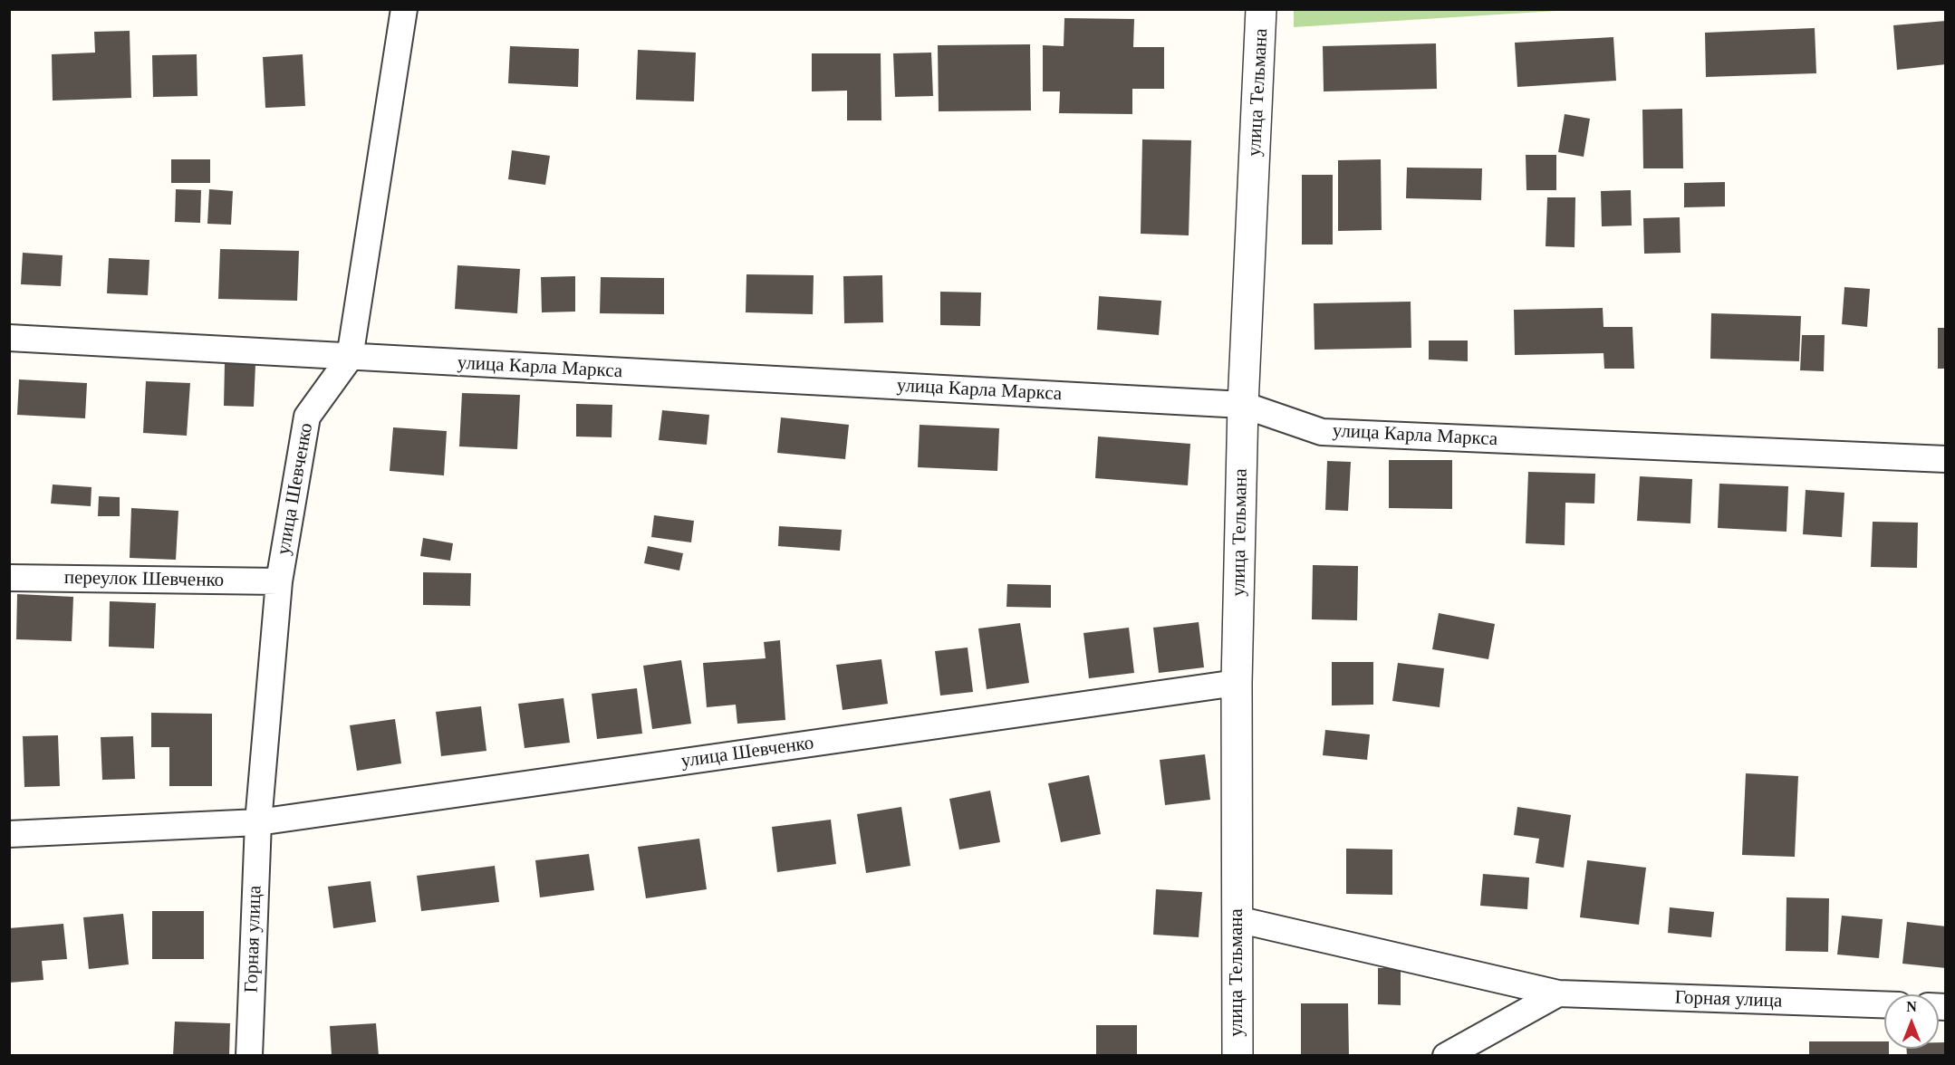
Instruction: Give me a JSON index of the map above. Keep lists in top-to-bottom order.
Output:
{
  "streets": {
    "street": [
      "улица Тельмана",
      "улица Карла Маркса",
      "улица Шевченко",
      "переулок Шевченко",
      "Горная улица"
    ]
  },
  "crossings": [
    ["улица Тельмана", "улица Карла Маркса"],
    ["улица Тельмана", "улица Шевченко"],
    ["улица Тельмана", "Горная улица"],
    ["улица Карла Маркса", "улица Шевченко"],
    ["улица Шевченко", "переулок Шевченко"],
    ["улица Шевченко", "Горная улица"]
  ],
  "north": "top"
}
